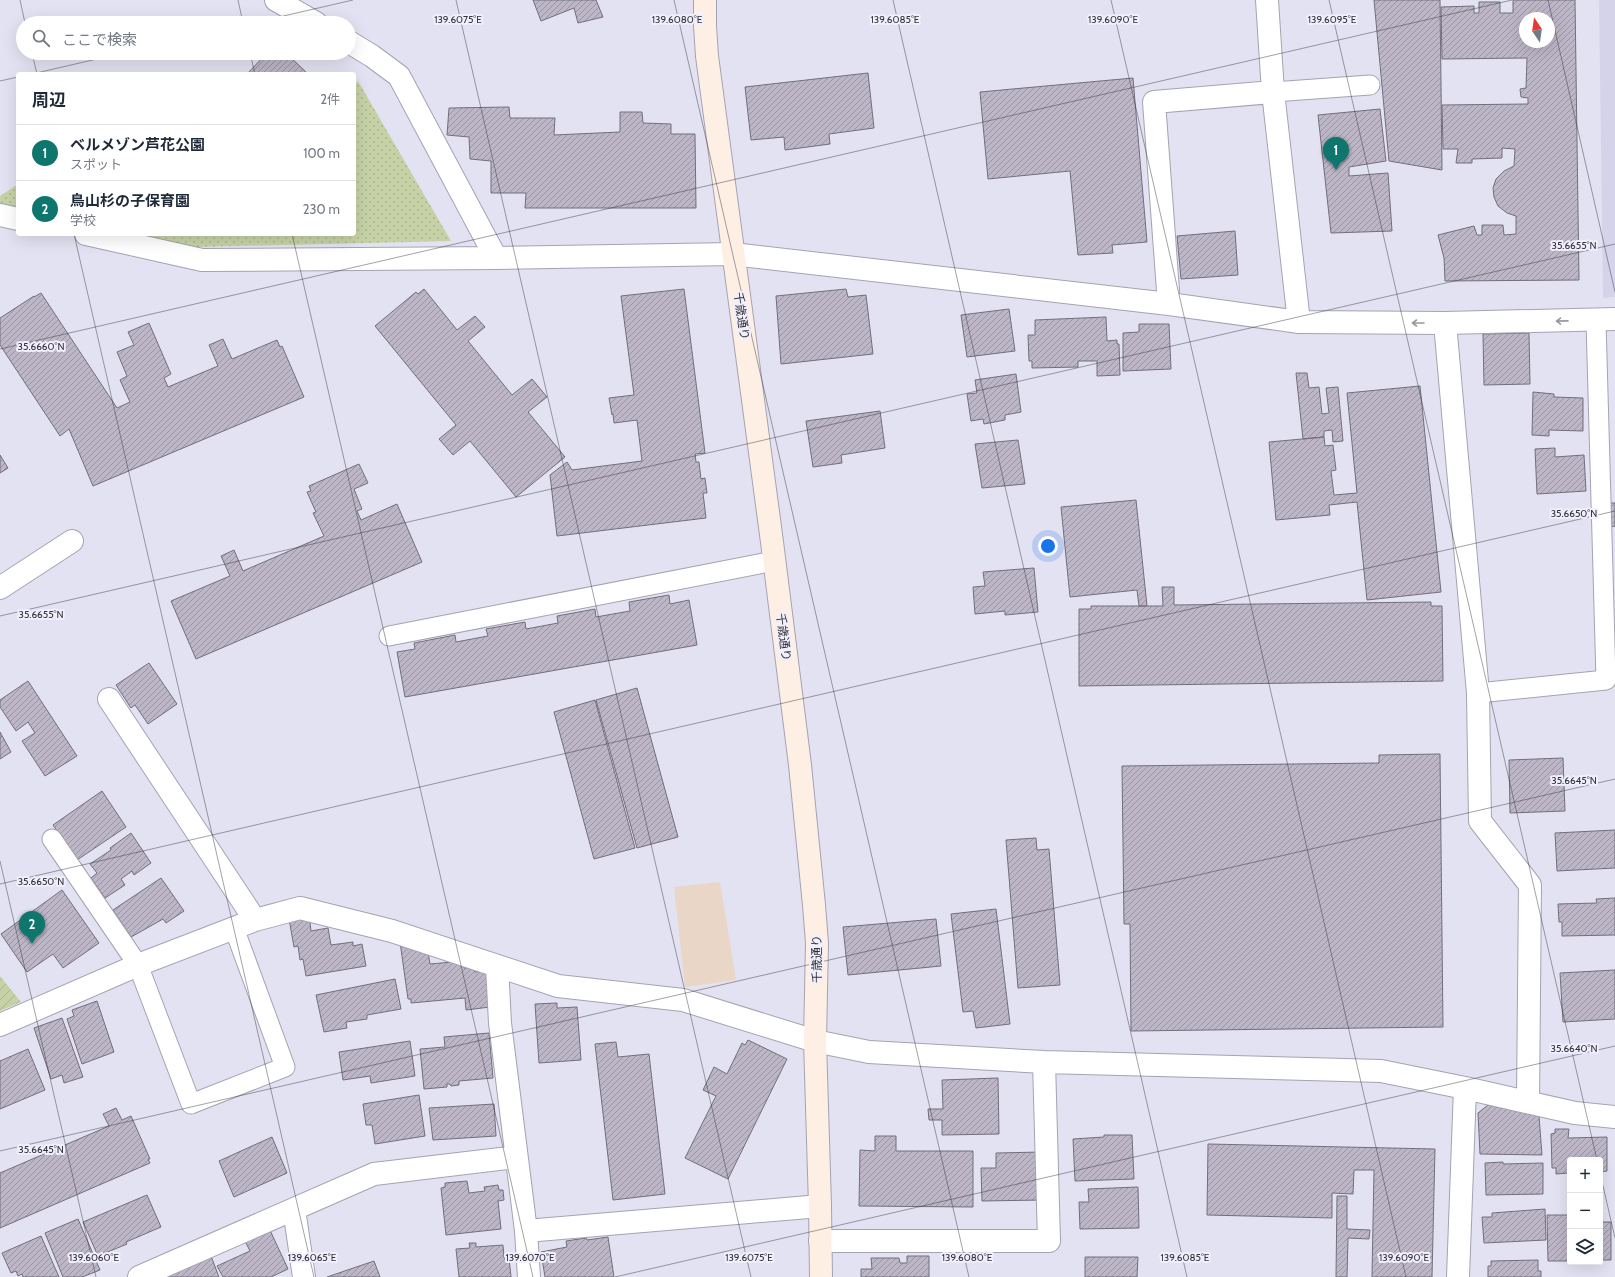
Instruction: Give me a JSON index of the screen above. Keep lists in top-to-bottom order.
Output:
{
  "streets": {
    "street": ["千歳通り"]
  },
  "north": "top",
  "page": {
    "search": "ここで検索",
    "heading": ["周辺", "2件"],
    "list": [
      {
        "mark": "1",
        "name": "ベルメゾン芦花公園",
        "note": "スポット",
        "value": "100 m"
      },
      {
        "mark": "2",
        "name": "鳥山杉の子保育園",
        "note": "学校",
        "value": "230 m"
      }
    ],
    "pins": ["1", "2"],
    "map_buttons": ["+", "−"]
  },
  "coordinates": [
    "139.6075°E",
    "139.6080°E",
    "139.6085°E",
    "139.6090°E",
    "139.6095°E",
    "35.6655°N",
    "35.6660°N",
    "35.6650°N",
    "35.6645°N",
    "35.6640°N",
    "139.6060°E",
    "139.6065°E",
    "139.6070°E"
  ]
}
